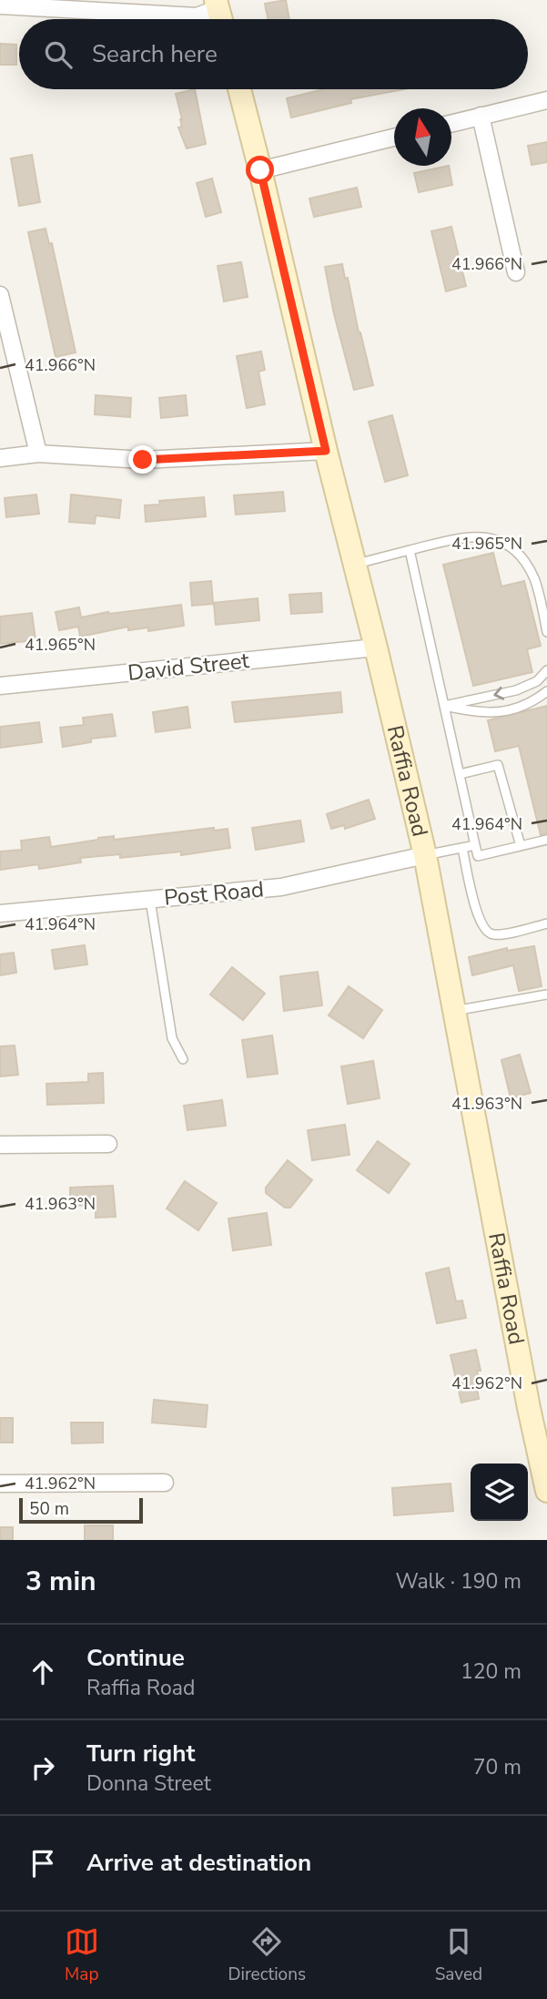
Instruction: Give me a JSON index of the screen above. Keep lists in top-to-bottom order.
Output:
{
  "streets": {
    "main road": ["Raffia Road"],
    "street": ["David Street", "Post Road"]
  },
  "crossings": [
    ["David Street", "Raffia Road"],
    ["Raffia Road", "Post Road"]
  ],
  "scale_bar": "50 m",
  "north": "top",
  "page": {
    "search": "Search here",
    "scale": "50 m",
    "heading": ["3 min", "Walk · 190 m"],
    "list": [
      ["Continue", "Raffia Road", "120 m"],
      ["Turn right", "Donna Street", "70 m"],
      "Arrive at destination"
    ],
    "nav": ["Map", "Directions", "Saved"]
  },
  "coordinates": [
    "41.966°N",
    "41.965°N",
    "41.964°N",
    "41.963°N",
    "41.962°N"
  ]
}
